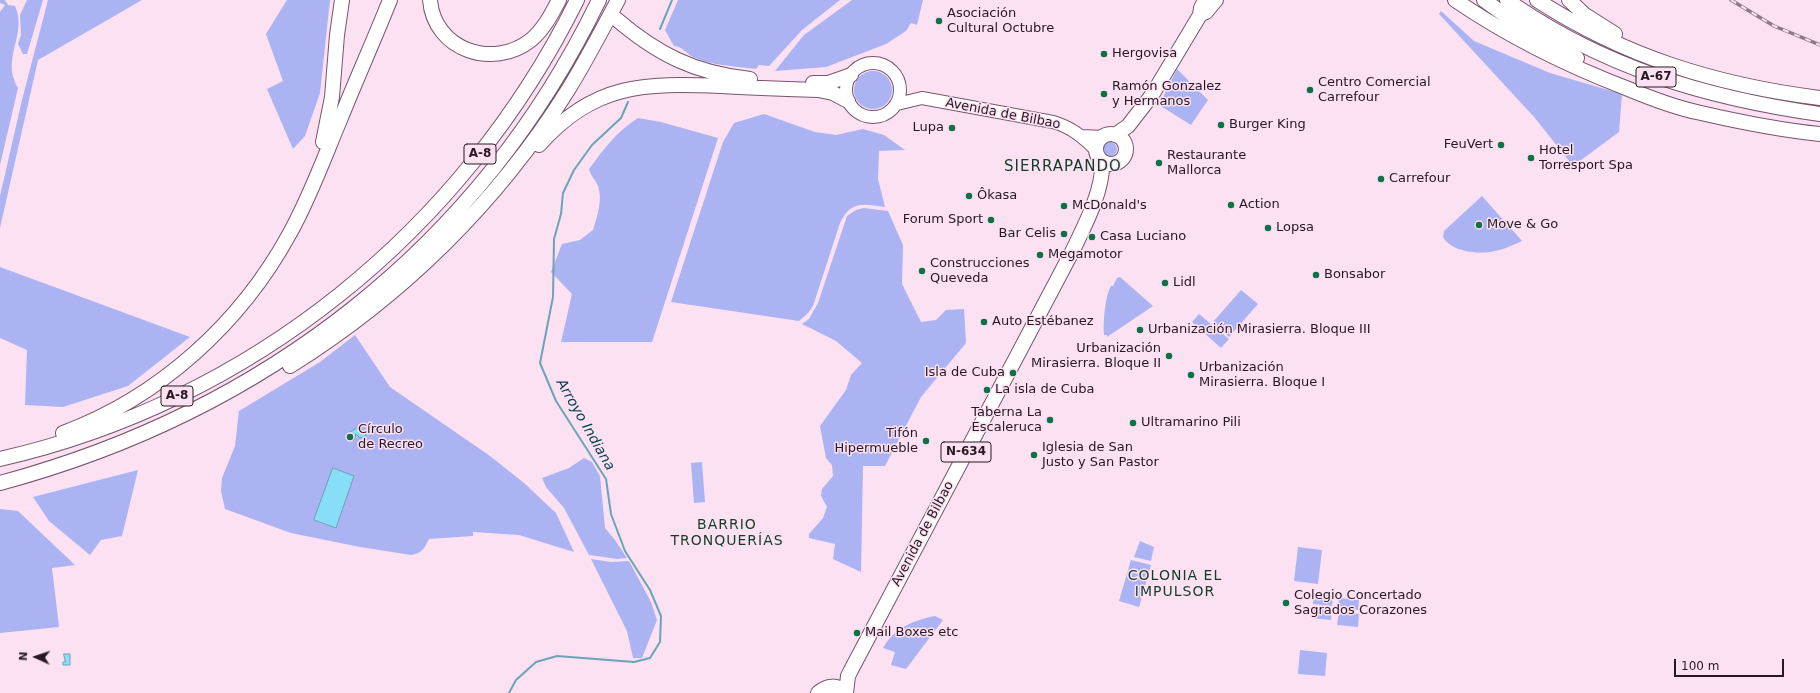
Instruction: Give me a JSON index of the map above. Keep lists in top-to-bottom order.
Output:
{
  "streets": {
    "highway": [
      "A-67",
      "Avenida de Bilbao",
      "A-8",
      "N-634"
    ]
  },
  "crossings": [
    ["Avenida de Bilbao", "N-634"]
  ],
  "districts": ["SIERRAPANDO", "BARRIO TRONQUERÍAS", "COLONIA EL IMPULSOR"],
  "water": ["Arroyo Indiana"],
  "places": [
    "Asociación Cultural Octubre",
    "Hergovisa",
    "Centro Comercial Carrefour",
    "Ramón Gonzalez y Hermanos",
    "Burger King",
    "Lupa",
    "FeuVert",
    "Hotel Torresport Spa",
    "Restaurante Mallorca",
    "Carrefour",
    "Ôkasa",
    "Action",
    "McDonald's",
    "Forum Sport",
    "Move & Go",
    "Lopsa",
    "Bar Celis",
    "Casa Luciano",
    "Megamotor",
    "Construcciones Queveda",
    "Bonsabor",
    "Lidl",
    "Auto Estébanez",
    "Urbanización Mirasierra. Bloque III",
    "Urbanización Mirasierra. Bloque II",
    "Isla de Cuba",
    "Urbanización Mirasierra. Bloque I",
    "La isla de Cuba",
    "Taberna La Escaleruca",
    "Ultramarino Pili",
    "Círculo de Recreo",
    "Tifón Hipermueble",
    "Iglesia de San Justo y San Pastor",
    "Colegio Concertado Sagrados Corazones",
    "Mail Boxes etc"
  ],
  "scale_bar": "100 m",
  "north": "left"
}
